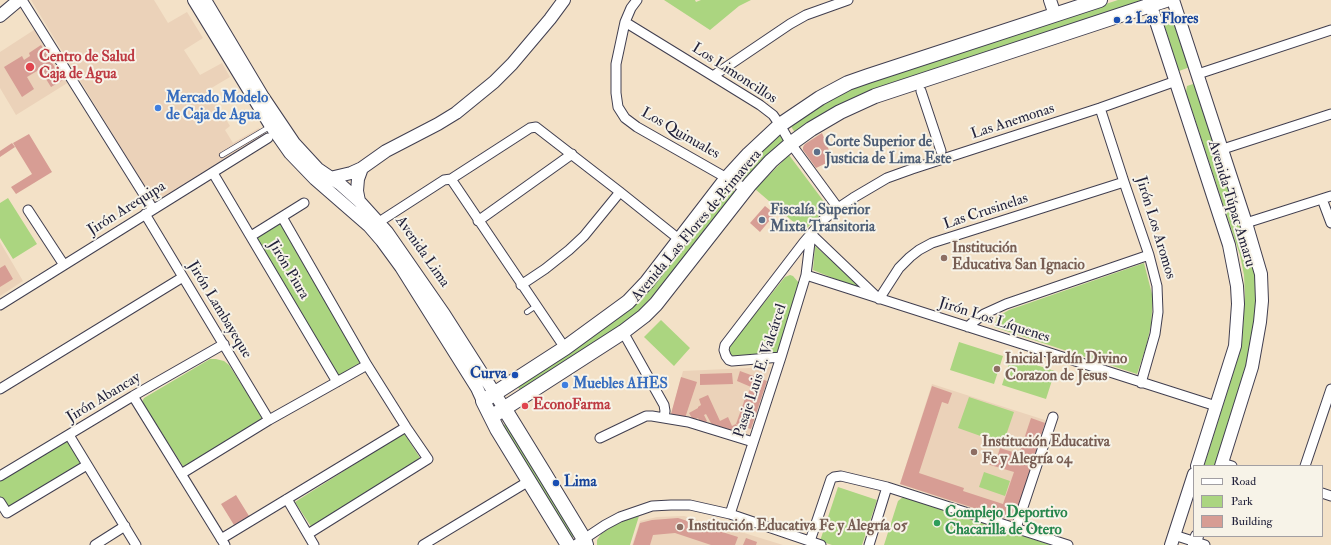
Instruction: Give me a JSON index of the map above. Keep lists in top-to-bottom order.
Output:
{
  "streets": {
    "main road": ["Avenida Túpac Amaru", "Avenida Las Flores de Primavera", "Avenida Lima"],
    "street": [
      "Los Limoncillos",
      "Las Anemonas",
      "Los Quinuales",
      "Jirón Arequipa",
      "Las Crusinelas",
      "Jirón Los Aromos",
      "Jirón Piura",
      "Jirón Lambayeque",
      "Jirón Los Líquenes",
      "Pasaje Luis E. Valcárcel",
      "Jirón Abancay"
    ]
  },
  "crossings": [
    ["Los Limoncillos", "Las Anemonas"],
    ["Los Limoncillos", "Los Quinuales"],
    ["Los Limoncillos", "Avenida Las Flores de Primavera"],
    ["Las Anemonas", "Avenida Túpac Amaru"],
    ["Las Anemonas", "Jirón Los Aromos"],
    ["Las Anemonas", "Jirón Los Líquenes"],
    ["Las Anemonas", "Pasaje Luis E. Valcárcel"],
    ["Los Quinuales", "Avenida Las Flores de Primavera"],
    ["Avenida Túpac Amaru", "Avenida Las Flores de Primavera"],
    ["Avenida Túpac Amaru", "Jirón Los Líquenes"],
    ["Jirón Arequipa", "Avenida Lima"],
    ["Jirón Arequipa", "Jirón Piura"],
    ["Jirón Arequipa", "Jirón Lambayeque"],
    ["Las Crusinelas", "Jirón Los Aromos"],
    ["Las Crusinelas", "Jirón Los Líquenes"],
    ["Avenida Las Flores de Primavera", "Avenida Lima"],
    ["Jirón Los Aromos", "Jirón Los Líquenes"],
    ["Jirón Lambayeque", "Jirón Abancay"],
    ["Jirón Los Líquenes", "Pasaje Luis E. Valcárcel"]
  ],
  "places": [
    "2 Las Flores",
    "Centro de Salud Caja de Agua",
    "Mercado Modelo de Caja de Agua",
    "Corte Superior de Justicia de Lima Este",
    "Fiscalía Superior Mixta Transitoria",
    "Institución Educativa San Ignacio",
    "Inicial Jardín Divino Corazon de Jesus",
    "Curva",
    "Muebles AHES",
    "EconoFarma",
    "Institución Educativa Fe y Alegría 04",
    "Lima",
    "Complejo Deportivo Chacarilla de Otero",
    "Institución Educativa Fe y Alegría 05"
  ],
  "legend": ["Road", "Park", "Building"]
}
